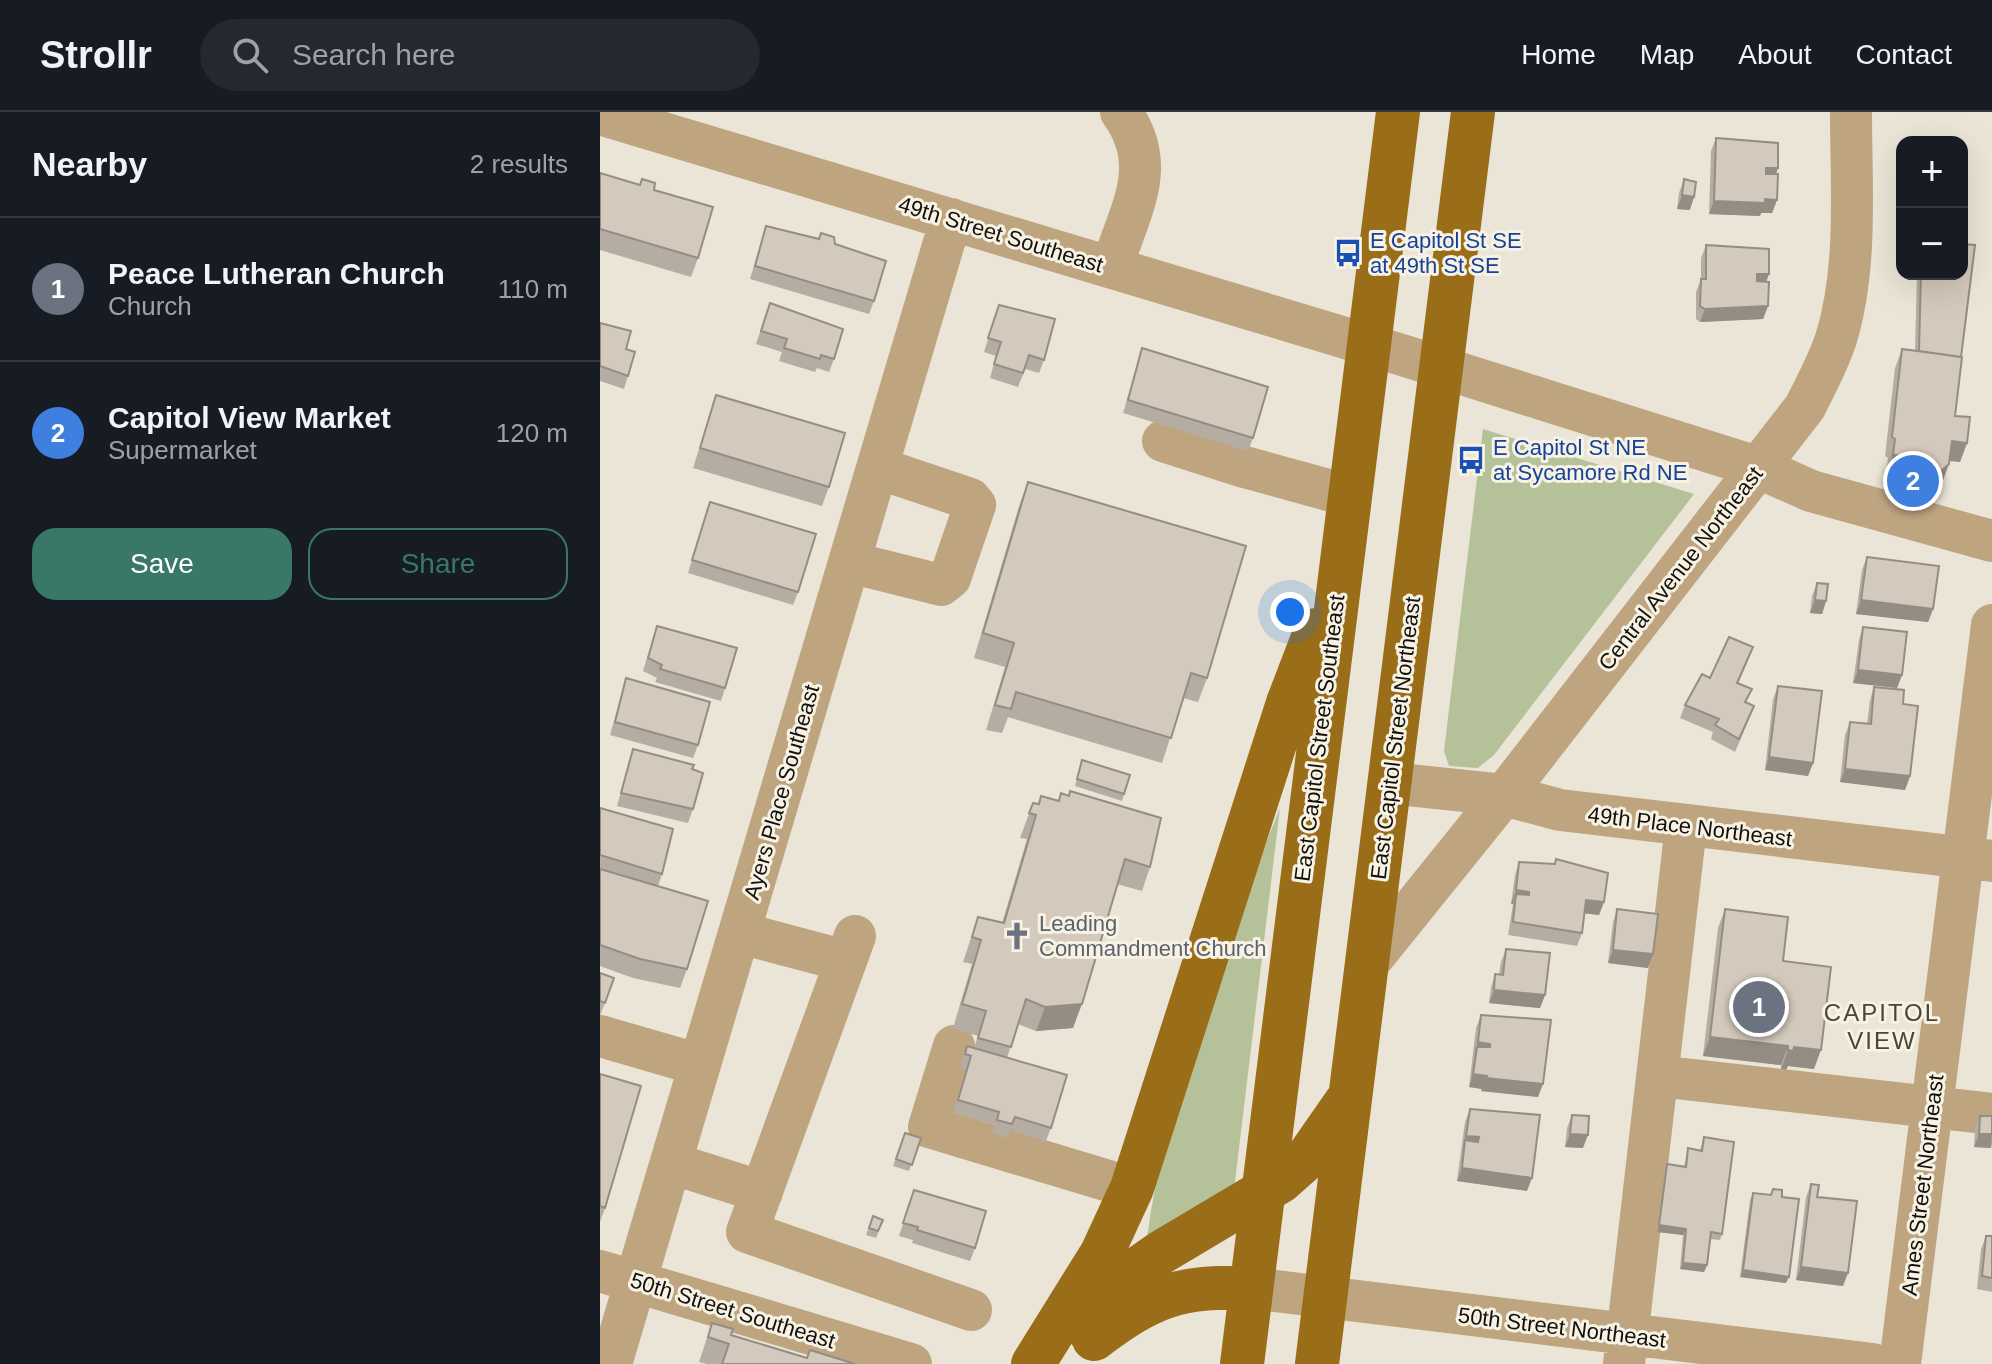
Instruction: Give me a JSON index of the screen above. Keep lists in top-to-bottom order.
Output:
{
  "streets": {
    "main road": ["East Capitol Street Southeast", "East Capitol Street Northeast"],
    "street": [
      "49th Street Southeast",
      "Central Avenue Northeast",
      "Ayers Place Southeast",
      "49th Place Northeast",
      "Ames Street Northeast",
      "50th Street Southeast",
      "50th Street Northeast"
    ]
  },
  "crossings": [
    ["49th Street Southeast", "Central Avenue Northeast"],
    ["49th Street Southeast", "East Capitol Street Southeast"],
    ["49th Street Southeast", "East Capitol Street Northeast"],
    ["49th Street Southeast", "Ayers Place Southeast"],
    ["Central Avenue Northeast", "East Capitol Street Northeast"],
    ["Central Avenue Northeast", "49th Place Northeast"],
    ["East Capitol Street Southeast", "East Capitol Street Northeast"],
    ["East Capitol Street Southeast", "50th Street Northeast"],
    ["East Capitol Street Northeast", "49th Place Northeast"],
    ["East Capitol Street Northeast", "50th Street Northeast"],
    ["Ayers Place Southeast", "50th Street Southeast"],
    ["49th Place Northeast", "Ames Street Northeast"]
  ],
  "districts": ["CAPITOL VIEW"],
  "places": {
    "bus stop": ["E Capitol St SE at 49th St SE", "E Capitol St NE at Sycamore Rd NE"],
    "church": ["Leading Commandment Church"]
  },
  "page": {
    "header": "Strollr",
    "search": "Search here",
    "nav": [
      "Home",
      "Map",
      "About",
      "Contact"
    ],
    "heading": ["Nearby", "2 results"],
    "map_buttons": ["+", "−"],
    "list": [
      {
        "mark": "1",
        "name": "Peace Lutheran Church",
        "note": "Church",
        "value": "110 m"
      },
      {
        "mark": "2",
        "name": "Capitol View Market",
        "note": "Supermarket",
        "value": "120 m"
      }
    ],
    "pins": ["2", "1"],
    "buttons": ["Save", "Share"]
  }
}
